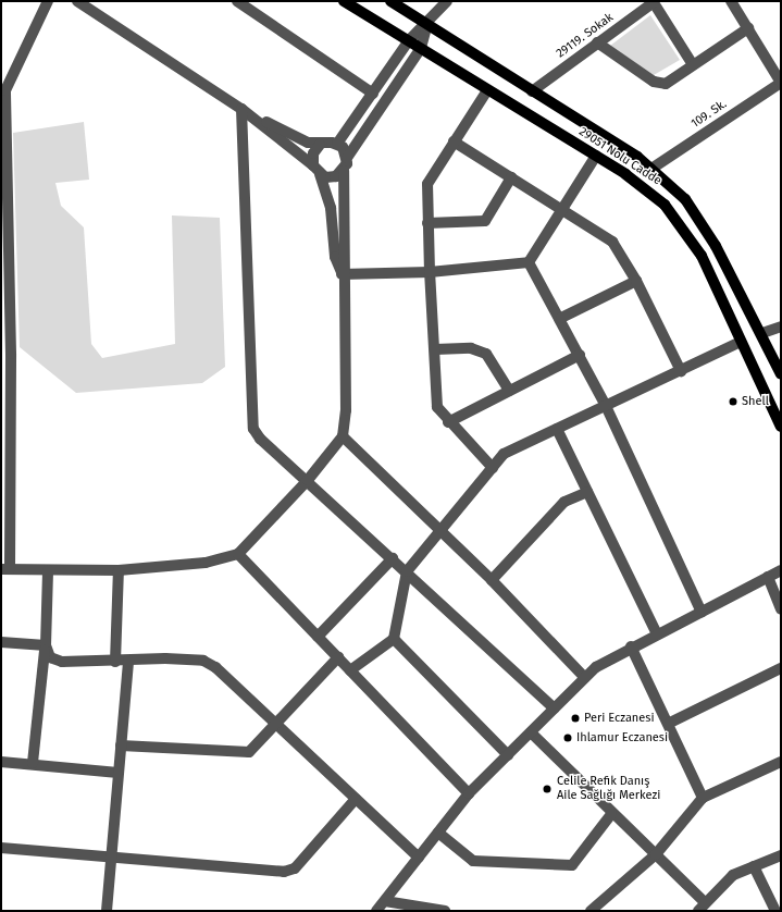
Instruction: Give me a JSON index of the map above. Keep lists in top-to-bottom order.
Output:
{
  "streets": {
    "main road": ["29051 Nolu Cadde"],
    "street": ["29119. Sokak", "109. Sk."]
  },
  "crossings": [
    ["29119. Sokak", "29051 Nolu Cadde"],
    ["109. Sk.", "29051 Nolu Cadde"]
  ],
  "places": [
    "Shell",
    "Peri Eczanesi",
    "Ihlamur Eczanesi",
    "Celile Refik Danış Aile Sağlığı Merkezi"
  ]
}
